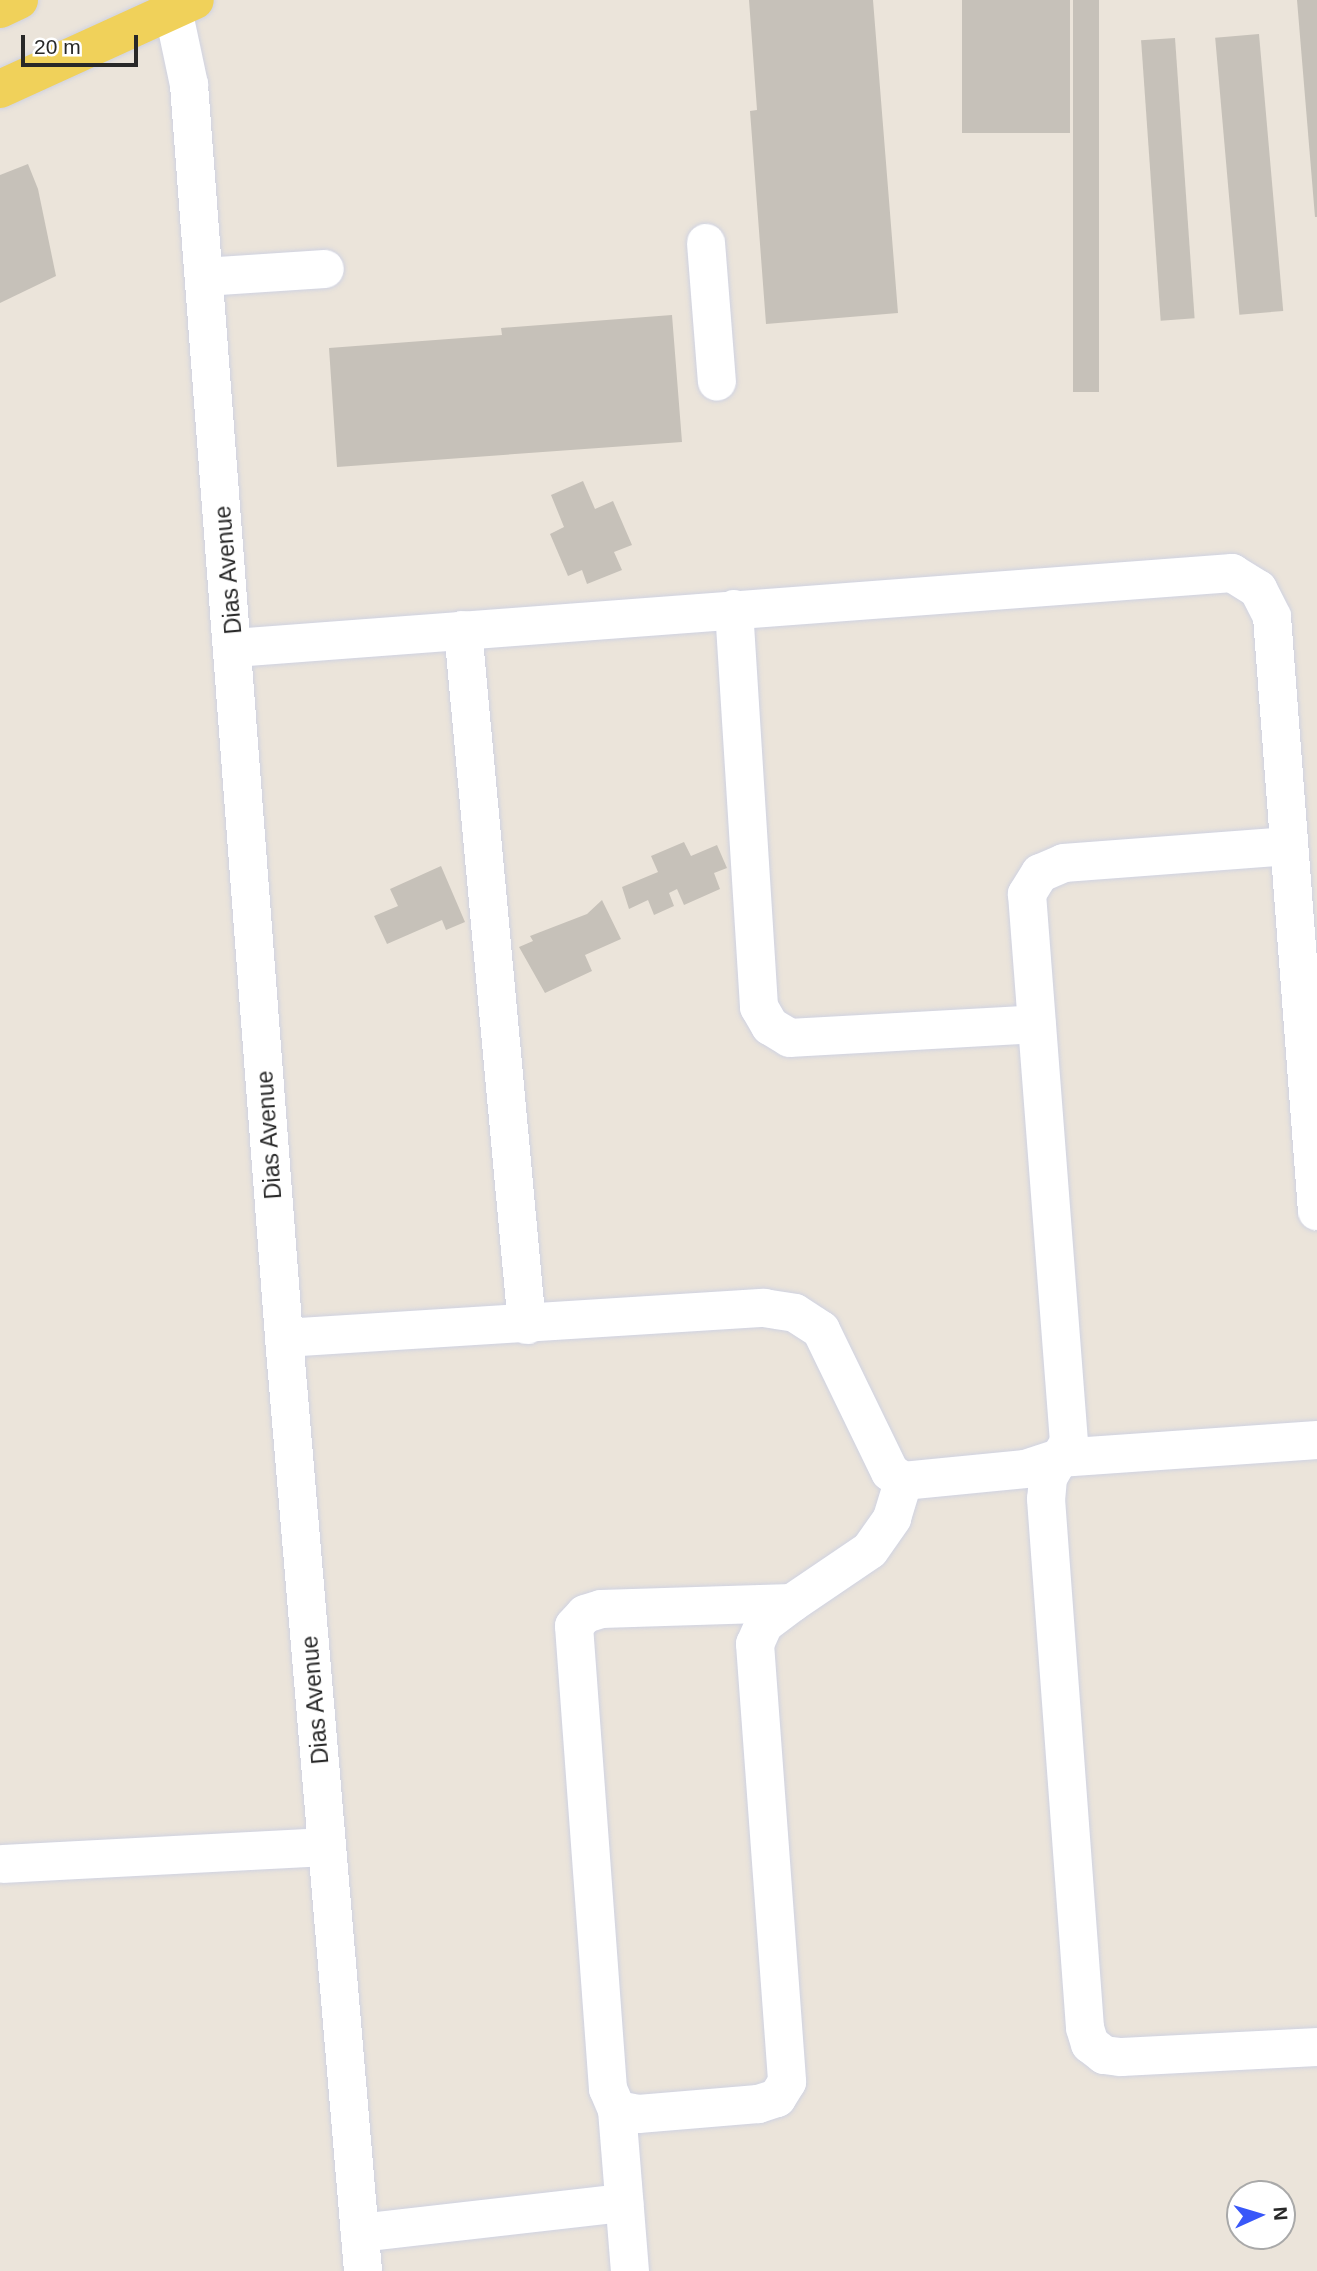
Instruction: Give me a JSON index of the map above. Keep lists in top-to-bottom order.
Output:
{
  "streets": {
    "street": ["Dias Avenue"]
  },
  "scale_bar": "20 m",
  "north": "right"
}
